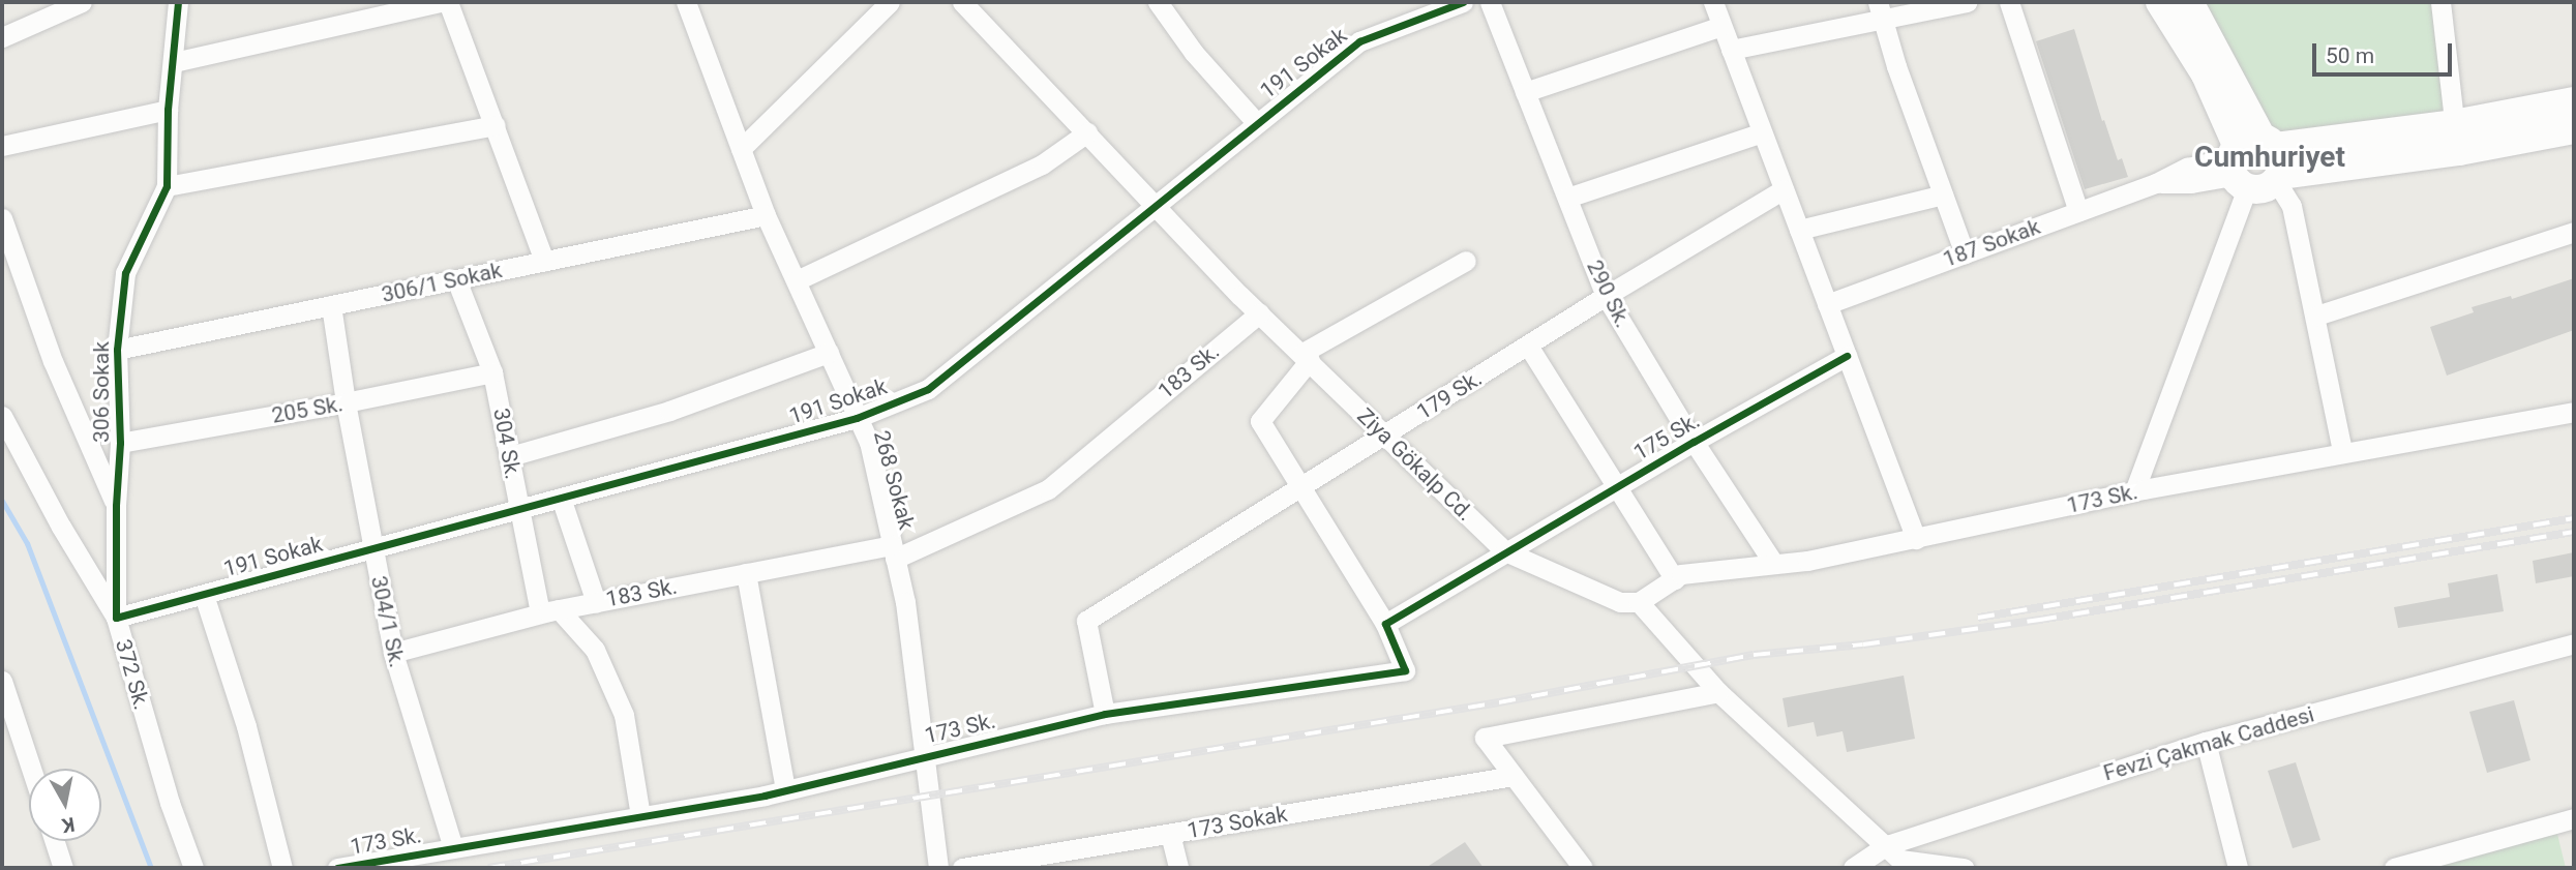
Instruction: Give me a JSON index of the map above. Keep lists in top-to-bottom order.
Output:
{
  "streets": {
    "main road": ["187 Sokak"],
    "street": [
      "191 Sokak",
      "306/1 Sokak",
      "290 Sk.",
      "183 Sk.",
      "306 Sokak",
      "179 Sk.",
      "205 Sk.",
      "175 Sk.",
      "304 Sk.",
      "Ziya Gökalp Cd.",
      "268 Sokak",
      "173 Sk.",
      "304/1 Sk.",
      "372 Sk.",
      "Fevzi Çakmak Caddesi",
      "173 Sokak"
    ]
  },
  "crossings": [
    ["191 Sokak", "306 Sokak"],
    ["191 Sokak", "304 Sk."],
    ["191 Sokak", "Ziya Gökalp Cd."],
    ["191 Sokak", "268 Sokak"],
    ["191 Sokak", "304/1 Sk."],
    ["191 Sokak", "372 Sk."],
    ["306/1 Sokak", "306 Sokak"],
    ["306/1 Sokak", "304 Sk."],
    ["306/1 Sokak", "268 Sokak"],
    ["306/1 Sokak", "304/1 Sk."],
    ["290 Sk.", "179 Sk."],
    ["290 Sk.", "175 Sk."],
    ["290 Sk.", "173 Sk."],
    ["183 Sk.", "304 Sk."],
    ["183 Sk.", "Ziya Gökalp Cd."],
    ["183 Sk.", "268 Sokak"],
    ["183 Sk.", "304/1 Sk."],
    ["306 Sokak", "205 Sk."],
    ["306 Sokak", "372 Sk."],
    ["179 Sk.", "Ziya Gökalp Cd."],
    ["179 Sk.", "173 Sk."],
    ["205 Sk.", "304 Sk."],
    ["205 Sk.", "304/1 Sk."],
    ["175 Sk.", "Ziya Gökalp Cd."],
    ["304 Sk.", "173 Sk."],
    ["Ziya Gökalp Cd.", "173 Sk."],
    ["268 Sokak", "173 Sk."],
    ["173 Sk.", "304/1 Sk."]
  ],
  "districts": ["Cumhuriyet"],
  "scale_bar": "50 m",
  "north": "bottom"
}
